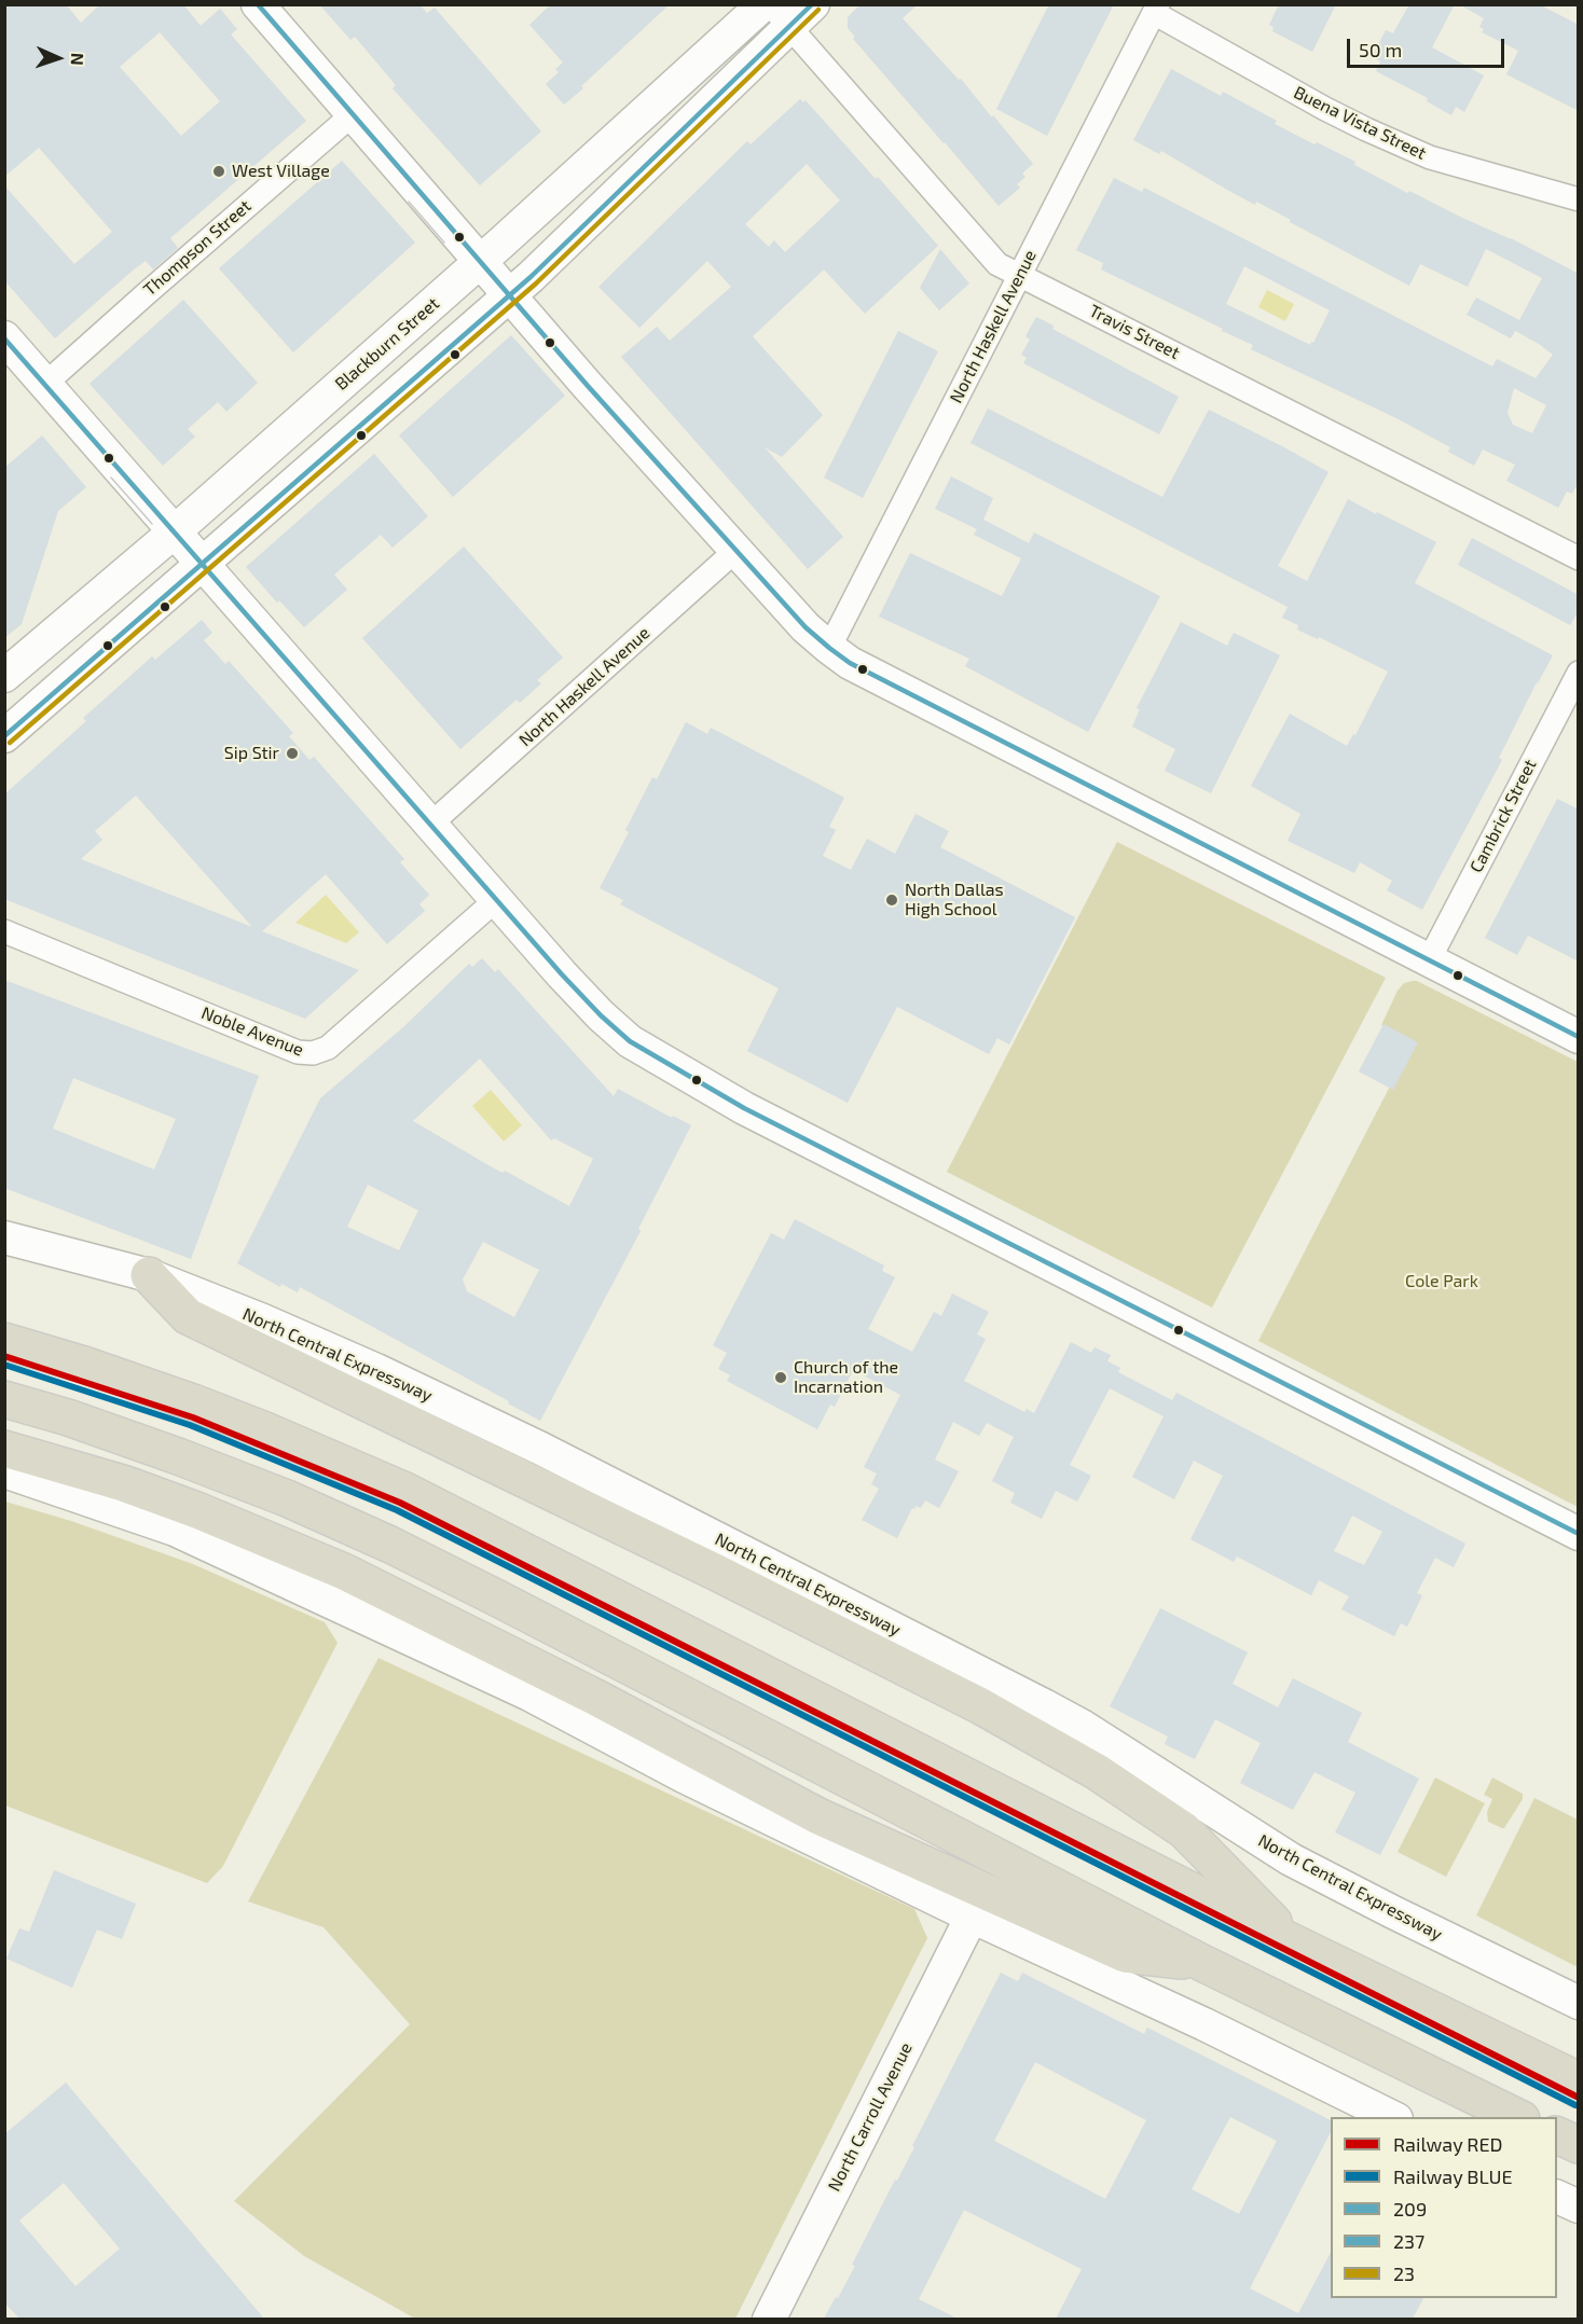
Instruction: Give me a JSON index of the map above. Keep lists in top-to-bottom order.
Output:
{
  "streets": {
    "street": [
      "Buena Vista Street",
      "Thompson Street",
      "North Haskell Avenue",
      "Travis Street",
      "Blackburn Street",
      "Cambrick Street",
      "Noble Avenue",
      "North Central Expressway",
      "North Carroll Avenue"
    ]
  },
  "crossings": [
    ["Buena Vista Street", "North Haskell Avenue"],
    ["North Haskell Avenue", "Travis Street"]
  ],
  "parks": ["Cole Park"],
  "places": [
    "West Village",
    "Sip Stir",
    "North Dallas High School",
    "Church of the Incarnation"
  ],
  "lines": [
    "transit line 209",
    "transit line 237",
    "transit line 23",
    "rail line RED",
    "rail line BLUE"
  ],
  "legend": [
    "Railway RED",
    "Railway BLUE",
    "209",
    "237",
    "23"
  ],
  "scale_bar": "50 m",
  "north": "right"
}
